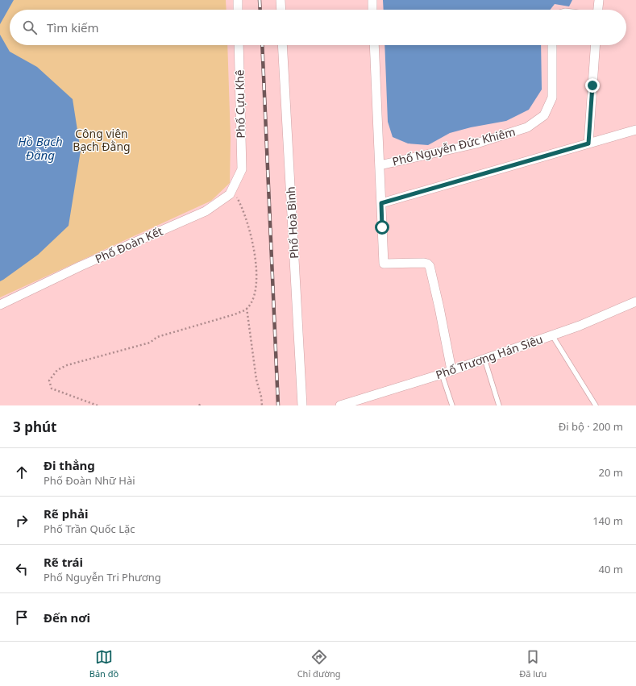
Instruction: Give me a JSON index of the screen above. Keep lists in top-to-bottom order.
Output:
{
  "streets": {
    "street": [
      "Phố Cựu Khê",
      "Phố Nguyễn Đức Khiêm",
      "Phố Hoà Bình",
      "Phố Đoàn Kết",
      "Phố Trương Hán Siêu"
    ]
  },
  "crossings": [
    ["Phố Cựu Khê", "Phố Đoàn Kết"]
  ],
  "water": ["Hồ Bạch Đằng"],
  "parks": ["Công viên Bạch Đằng"],
  "page": {
    "search": "Tìm kiếm",
    "heading": ["3 phút", "Đi bộ · 200 m"],
    "list": [
      ["Đi thẳng", "Phố Đoàn Nhữ Hài", "20 m"],
      ["Rẽ phải", "Phố Trần Quốc Lặc", "140 m"],
      ["Rẽ trái", "Phố Nguyễn Tri Phương", "40 m"],
      "Đến nơi"
    ],
    "nav": ["Bản đồ", "Chỉ đường", "Đã lưu"]
  }
}
